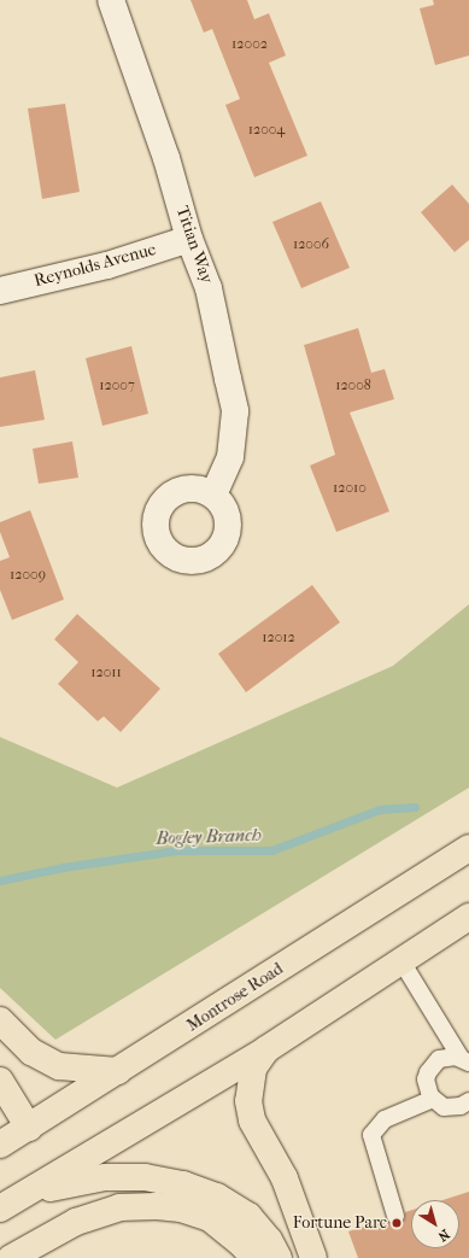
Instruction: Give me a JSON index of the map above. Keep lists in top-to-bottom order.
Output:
{
  "streets": {
    "main road": ["Montrose Road"],
    "street": ["Titian Way", "Reynolds Avenue"]
  },
  "crossings": [
    ["Titian Way", "Reynolds Avenue"]
  ],
  "water": ["Bogley Branch"],
  "places": ["Fortune Parc"],
  "house_numbers": [
    "12002",
    "12004",
    "12006",
    "12007",
    "12008",
    "12010",
    "12009",
    "12012",
    "12011"
  ],
  "north": "bottom right"
}
